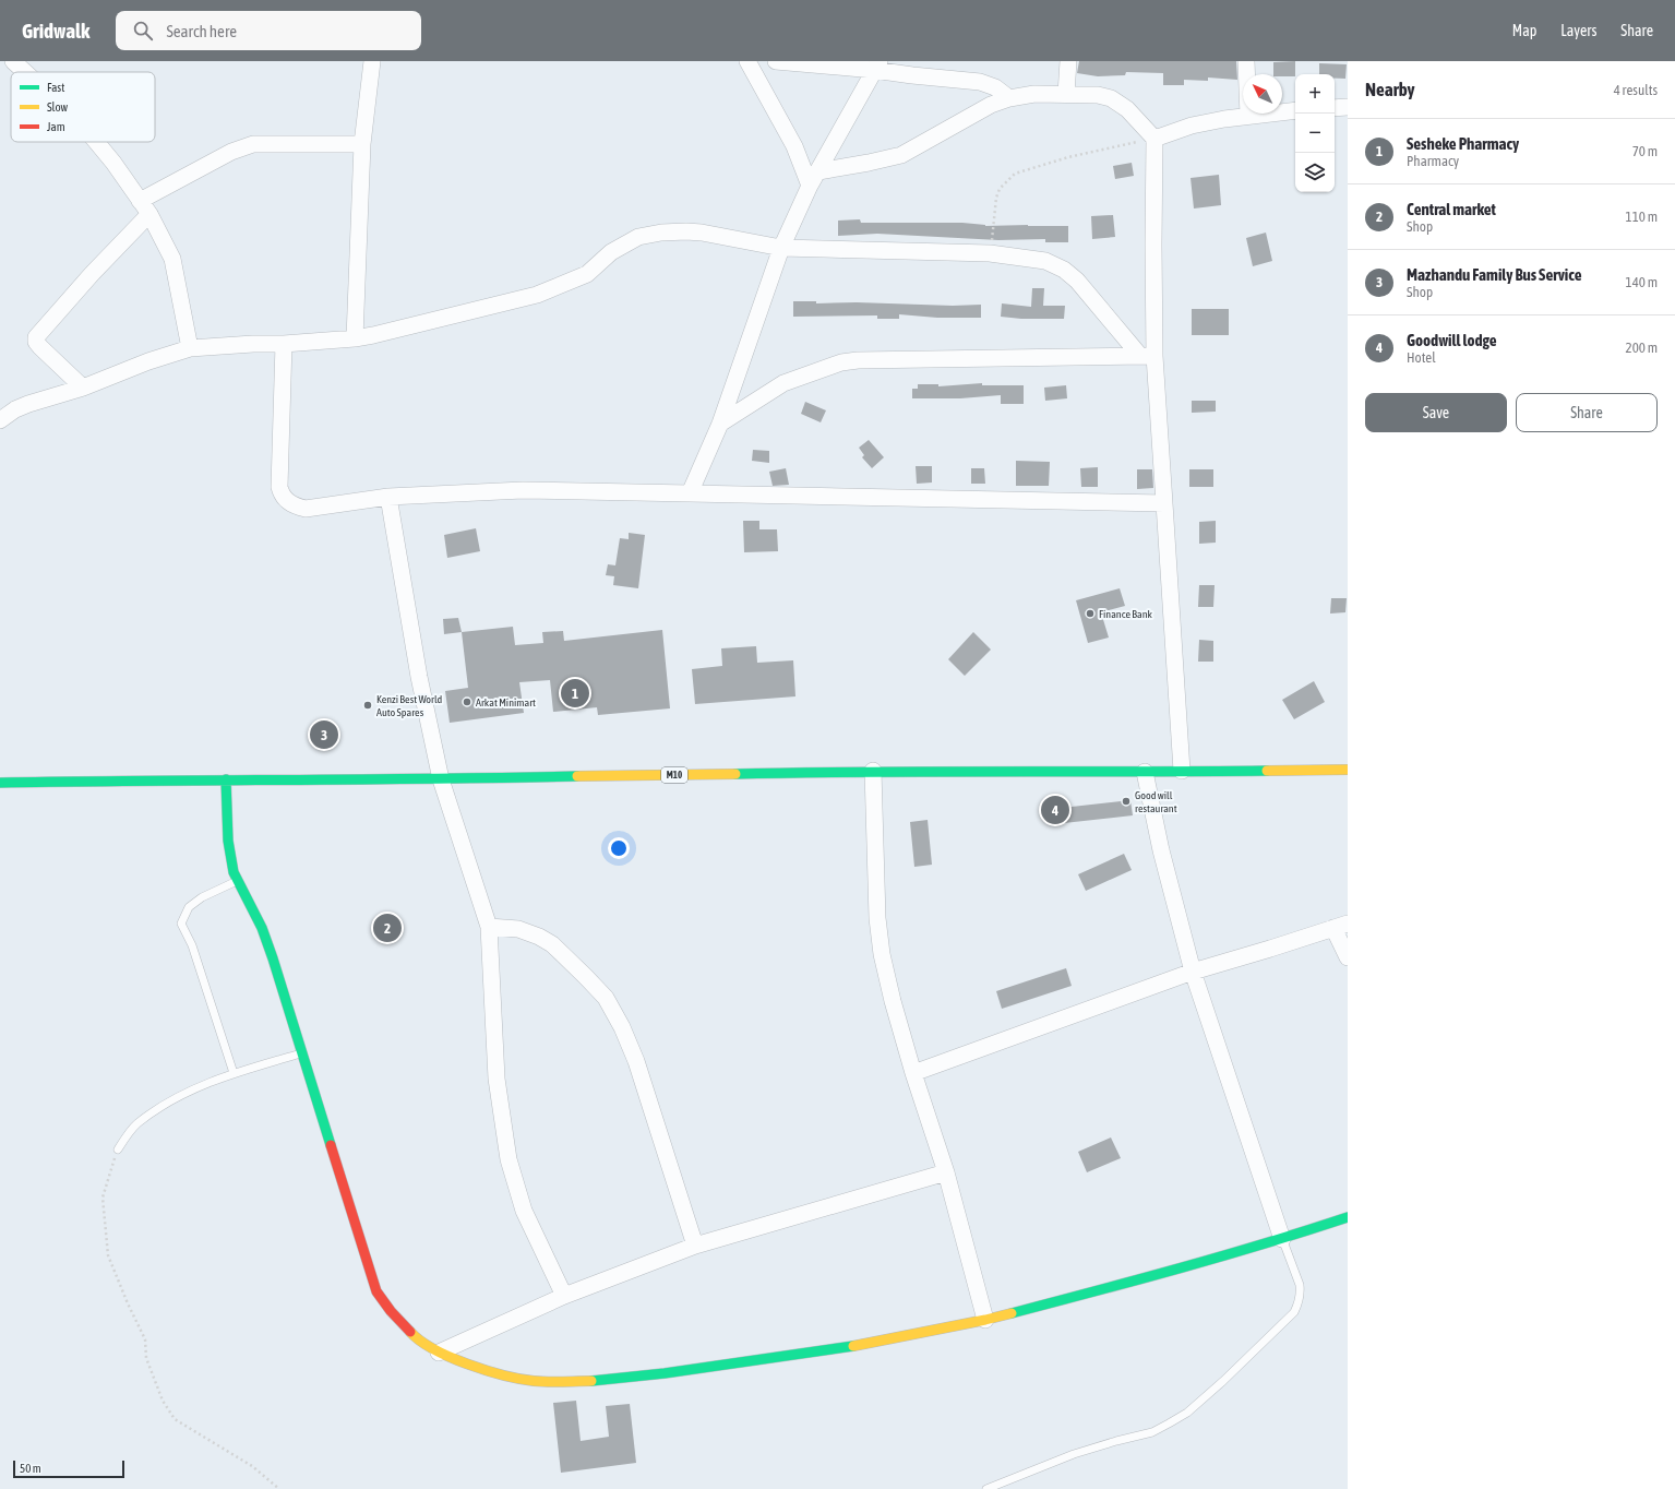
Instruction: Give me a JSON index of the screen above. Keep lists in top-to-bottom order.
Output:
{
  "streets": {
    "street": ["M10"]
  },
  "places": [
    "Finance Bank",
    "Arkat Minimart",
    "Kenzi Best World Auto Spares",
    "Good will restaurant"
  ],
  "legend": ["Fast", "Slow", "Jam"],
  "scale_bar": "50 m",
  "north": "top left",
  "page": {
    "header": "Gridwalk",
    "search": "Search here",
    "nav": ["Map", "Layers", "Share"],
    "heading": ["Nearby", "4 results"],
    "map_buttons": ["+", "−"],
    "list": [
      {
        "mark": "1",
        "name": "Sesheke Pharmacy",
        "note": "Pharmacy",
        "value": "70 m"
      },
      {
        "mark": "2",
        "name": "Central market",
        "note": "Shop",
        "value": "110 m"
      },
      {
        "mark": "3",
        "name": "Mazhandu Family Bus Service",
        "note": "Shop",
        "value": "140 m"
      },
      {
        "mark": "4",
        "name": "Goodwill lodge",
        "note": "Hotel",
        "value": "200 m"
      }
    ],
    "buttons": ["Save", "Share"],
    "pins": [
      "1",
      "3",
      "4",
      "2"
    ],
    "scale": "50 m"
  }
}
